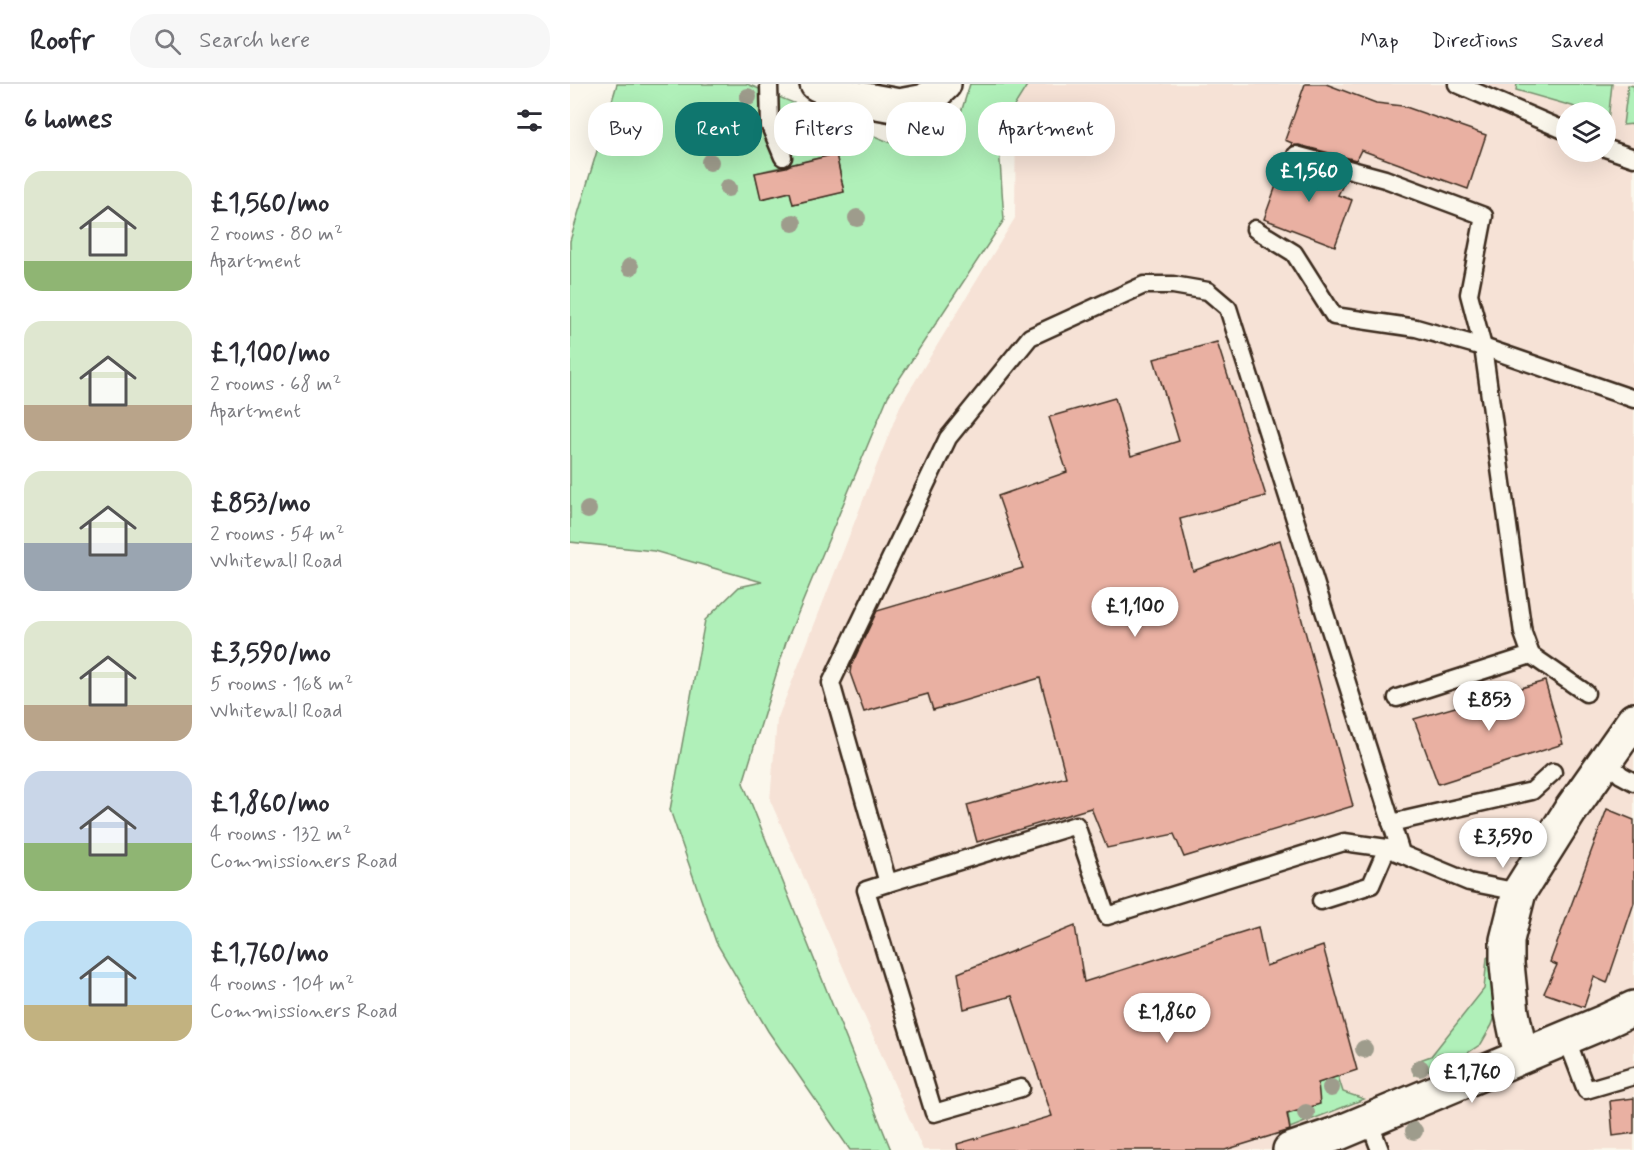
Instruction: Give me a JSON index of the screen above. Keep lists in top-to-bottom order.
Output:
{
  "page": {
    "header": "Roofr",
    "search": "Search here",
    "nav": ["Map", "Directions", "Saved"],
    "heading": "6 homes",
    "chip": [
      "Buy",
      "Rent",
      "Filters",
      "New",
      "Apartment"
    ],
    "price": [
      "£1,560",
      "£1,100",
      "£853",
      "£3,590",
      "£1,860",
      "£1,760"
    ],
    "list": [
      {
        "name": "£1,560/mo",
        "note": "2 rooms · 80 m² · Apartment"
      },
      {
        "name": "£1,100/mo",
        "note": "2 rooms · 68 m² · Apartment"
      },
      {
        "name": "£853/mo",
        "note": "2 rooms · 54 m² · Whitewall Road"
      },
      {
        "name": "£3,590/mo",
        "note": "5 rooms · 168 m² · Whitewall Road"
      },
      {
        "name": "£1,860/mo",
        "note": "4 rooms · 132 m² · Commissioners Road"
      },
      {
        "name": "£1,760/mo",
        "note": "4 rooms · 104 m² · Commissioners Road"
      }
    ]
  }
}
